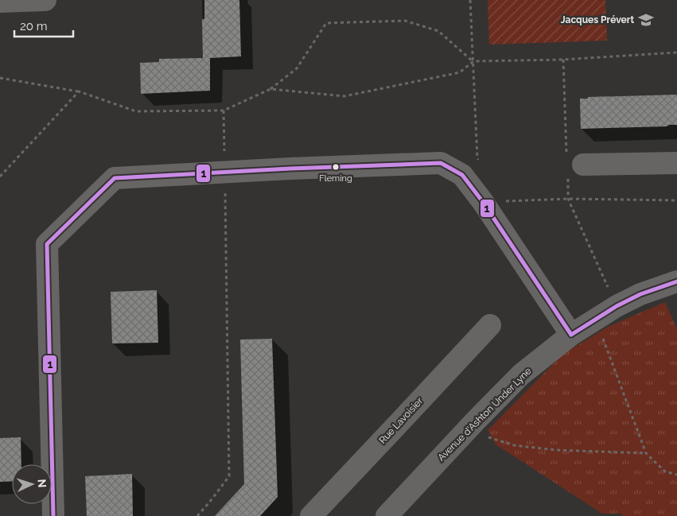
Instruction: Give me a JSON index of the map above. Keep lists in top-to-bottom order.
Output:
{
  "streets": {
    "street": ["Avenue d'Ashton Under Lyne", "Rue Lavoisier"]
  },
  "places": {
    "school or university": ["Jacques Prévert"],
    "other": ["Fleming"]
  },
  "lines": ["transit line 1"],
  "scale_bar": "20 m",
  "north": "right"
}
